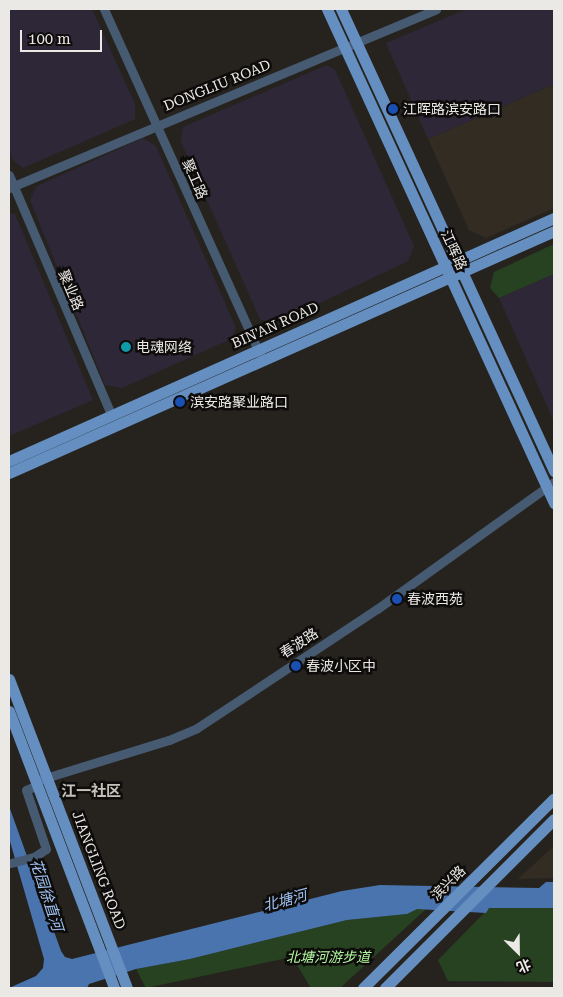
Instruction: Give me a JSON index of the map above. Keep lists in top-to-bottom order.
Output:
{
  "streets": {
    "main road": [
      "江晖路",
      "BIN'AN ROAD",
      "JIANGLING ROAD",
      "滨兴路"
    ],
    "street": [
      "DONGLIU ROAD",
      "聚工路",
      "聚业路",
      "春波路"
    ]
  },
  "crossings": [
    ["DONGLIU ROAD", "聚工路"],
    ["DONGLIU ROAD", "江晖路"],
    ["DONGLIU ROAD", "聚业路"],
    ["聚工路", "BIN'AN ROAD"],
    ["江晖路", "BIN'AN ROAD"],
    ["江晖路", "春波路"],
    ["聚业路", "BIN'AN ROAD"],
    ["春波路", "JIANGLING ROAD"]
  ],
  "districts": ["江一社区"],
  "water": ["花园徐直河", "北塘河"],
  "parks": ["北塘河游步道"],
  "places": [
    "江晖路滨安路口",
    "电魂网络",
    "滨安路聚业路口",
    "春波西苑",
    "春波小区中"
  ],
  "scale_bar": "100 m",
  "north": "bottom right"
}
